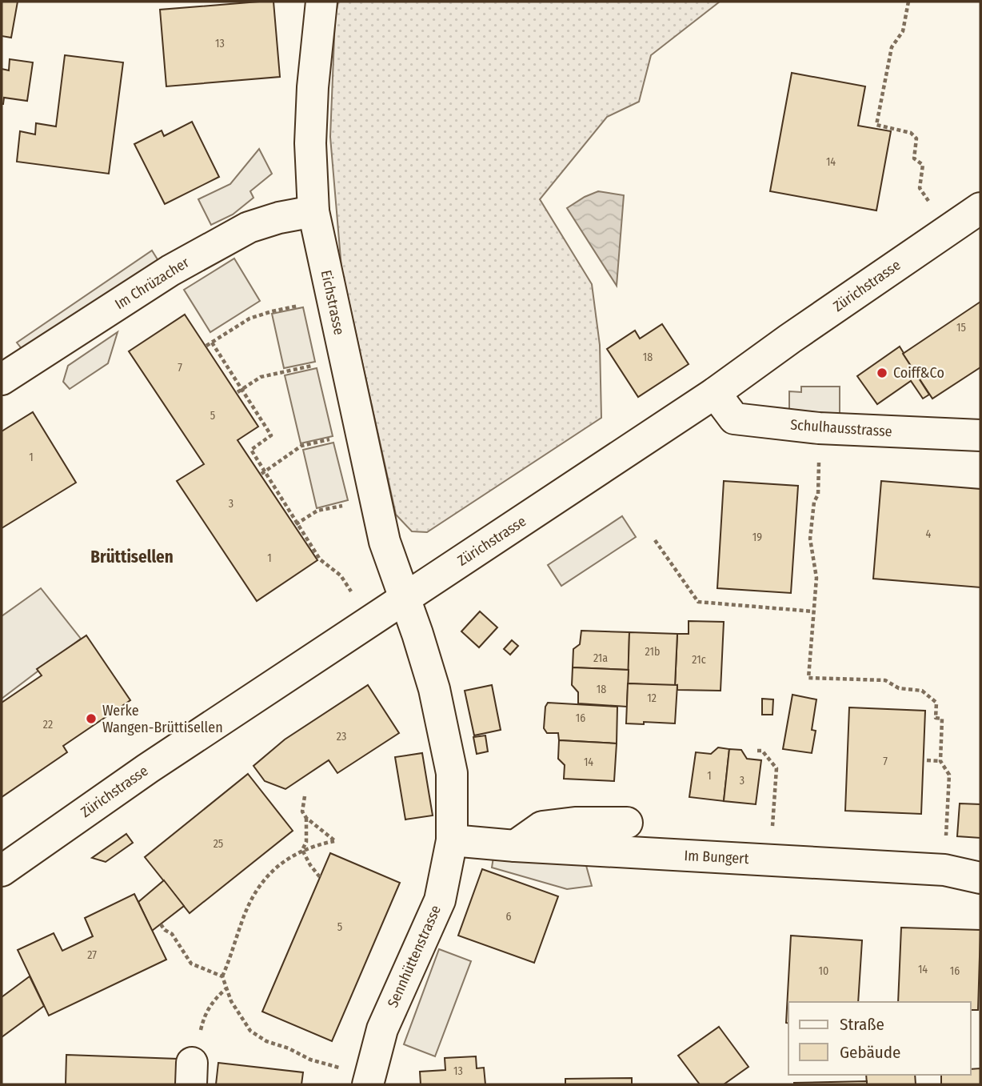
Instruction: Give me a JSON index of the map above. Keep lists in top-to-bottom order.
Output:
{
  "streets": {
    "street": [
      "Im Chrüzacher",
      "Zürichstrasse",
      "Eichstrasse",
      "Schulhausstrasse",
      "Im Bungert",
      "Sennhüttenstrasse"
    ]
  },
  "crossings": [
    ["Im Chrüzacher", "Eichstrasse"],
    ["Zürichstrasse", "Eichstrasse"],
    ["Zürichstrasse", "Schulhausstrasse"],
    ["Zürichstrasse", "Sennhüttenstrasse"],
    ["Eichstrasse", "Sennhüttenstrasse"],
    ["Im Bungert", "Sennhüttenstrasse"]
  ],
  "districts": ["Brüttisellen"],
  "places": ["Coiff&Co", "Werke Wangen-Brüttisellen"],
  "house_numbers": [
    "13",
    "14",
    "15",
    "18",
    "7",
    "5",
    "1",
    "3",
    "4",
    "19",
    "1",
    "21b",
    "21a",
    "21c",
    "18",
    "12",
    "16",
    "22",
    "23",
    "7",
    "14",
    "1",
    "3",
    "25",
    "6",
    "5",
    "27",
    "14",
    "10",
    "16",
    "13"
  ],
  "legend": ["Straße", "Gebäude"]
}
